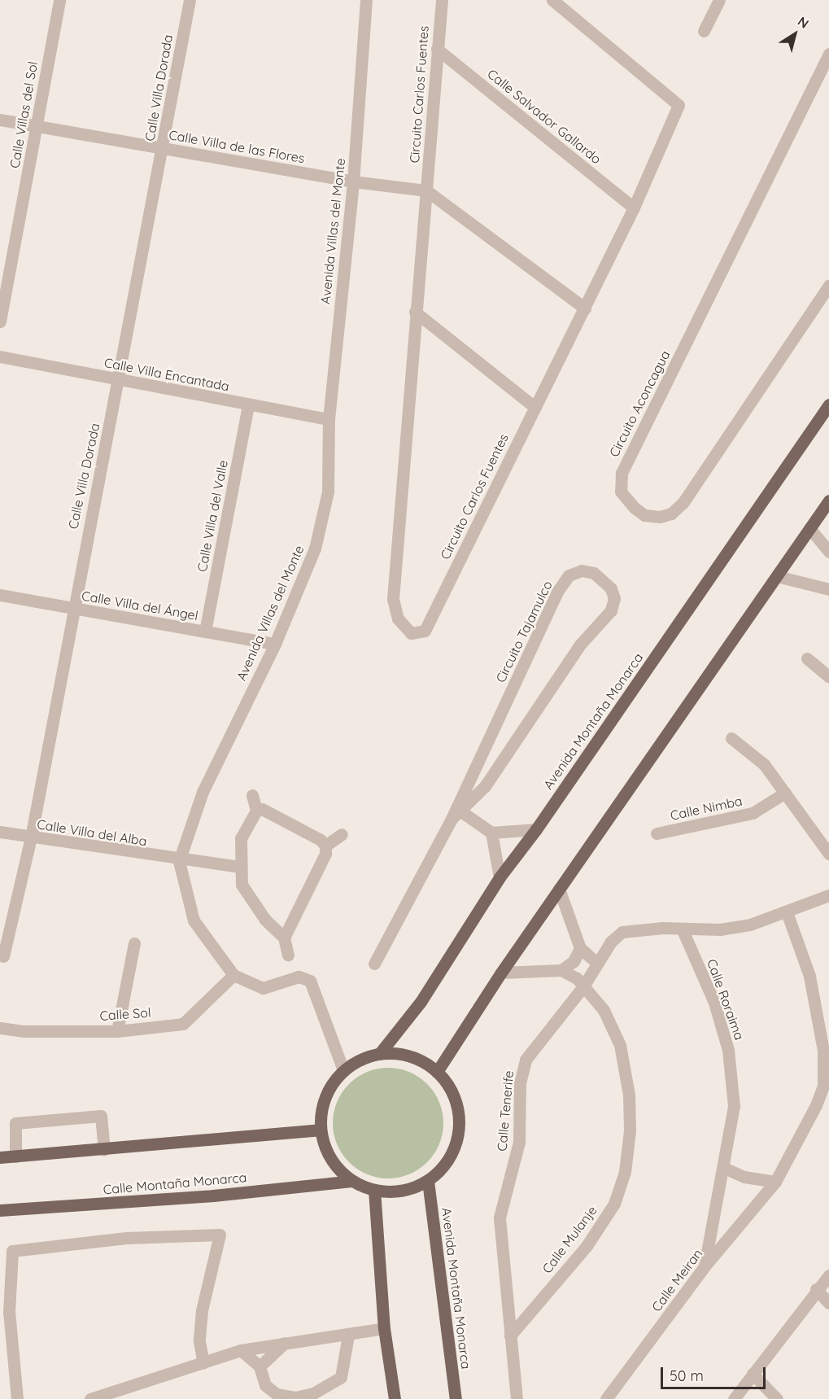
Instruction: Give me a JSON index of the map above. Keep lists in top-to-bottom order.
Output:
{
  "streets": {
    "main road": ["Avenida Montaña Monarca", "Calle Montaña Monarca"],
    "street": [
      "Calle Villa Dorada",
      "Circuito Carlos Fuentes",
      "Calle Villas del Sol",
      "Calle Salvador Gallardo",
      "Calle Villa de las Flores",
      "Avenida Villas del Monte",
      "Calle Villa Encantada",
      "Circuito Aconcagua",
      "Calle Villa del Valle",
      "Calle Villa del Ángel",
      "Circuito Tajamulco",
      "Calle Nimba",
      "Calle Villa del Alba",
      "Calle Roraima",
      "Calle Sol",
      "Calle Tenerife",
      "Calle Mulanje",
      "Calle Meiran"
    ]
  },
  "crossings": [
    ["Calle Villa Dorada", "Calle Villa de las Flores"],
    ["Calle Villa Dorada", "Calle Villa Encantada"],
    ["Calle Villa Dorada", "Calle Villa del Ángel"],
    ["Calle Villa Dorada", "Calle Villa del Alba"],
    ["Circuito Carlos Fuentes", "Calle Salvador Gallardo"],
    ["Calle Villas del Sol", "Calle Villa de las Flores"],
    ["Calle Villa de las Flores", "Avenida Villas del Monte"],
    ["Avenida Villas del Monte", "Calle Villa Encantada"],
    ["Avenida Villas del Monte", "Calle Villa del Ángel"],
    ["Avenida Villas del Monte", "Calle Villa del Alba"],
    ["Calle Villa Encantada", "Calle Villa del Valle"],
    ["Calle Villa del Valle", "Calle Villa del Ángel"],
    ["Avenida Montaña Monarca", "Calle Montaña Monarca"],
    ["Calle Roraima", "Calle Tenerife"],
    ["Calle Roraima", "Calle Meiran"],
    ["Calle Tenerife", "Calle Mulanje"],
    ["Calle Tenerife", "Calle Meiran"]
  ],
  "scale_bar": "50 m",
  "north": "top right"
}
